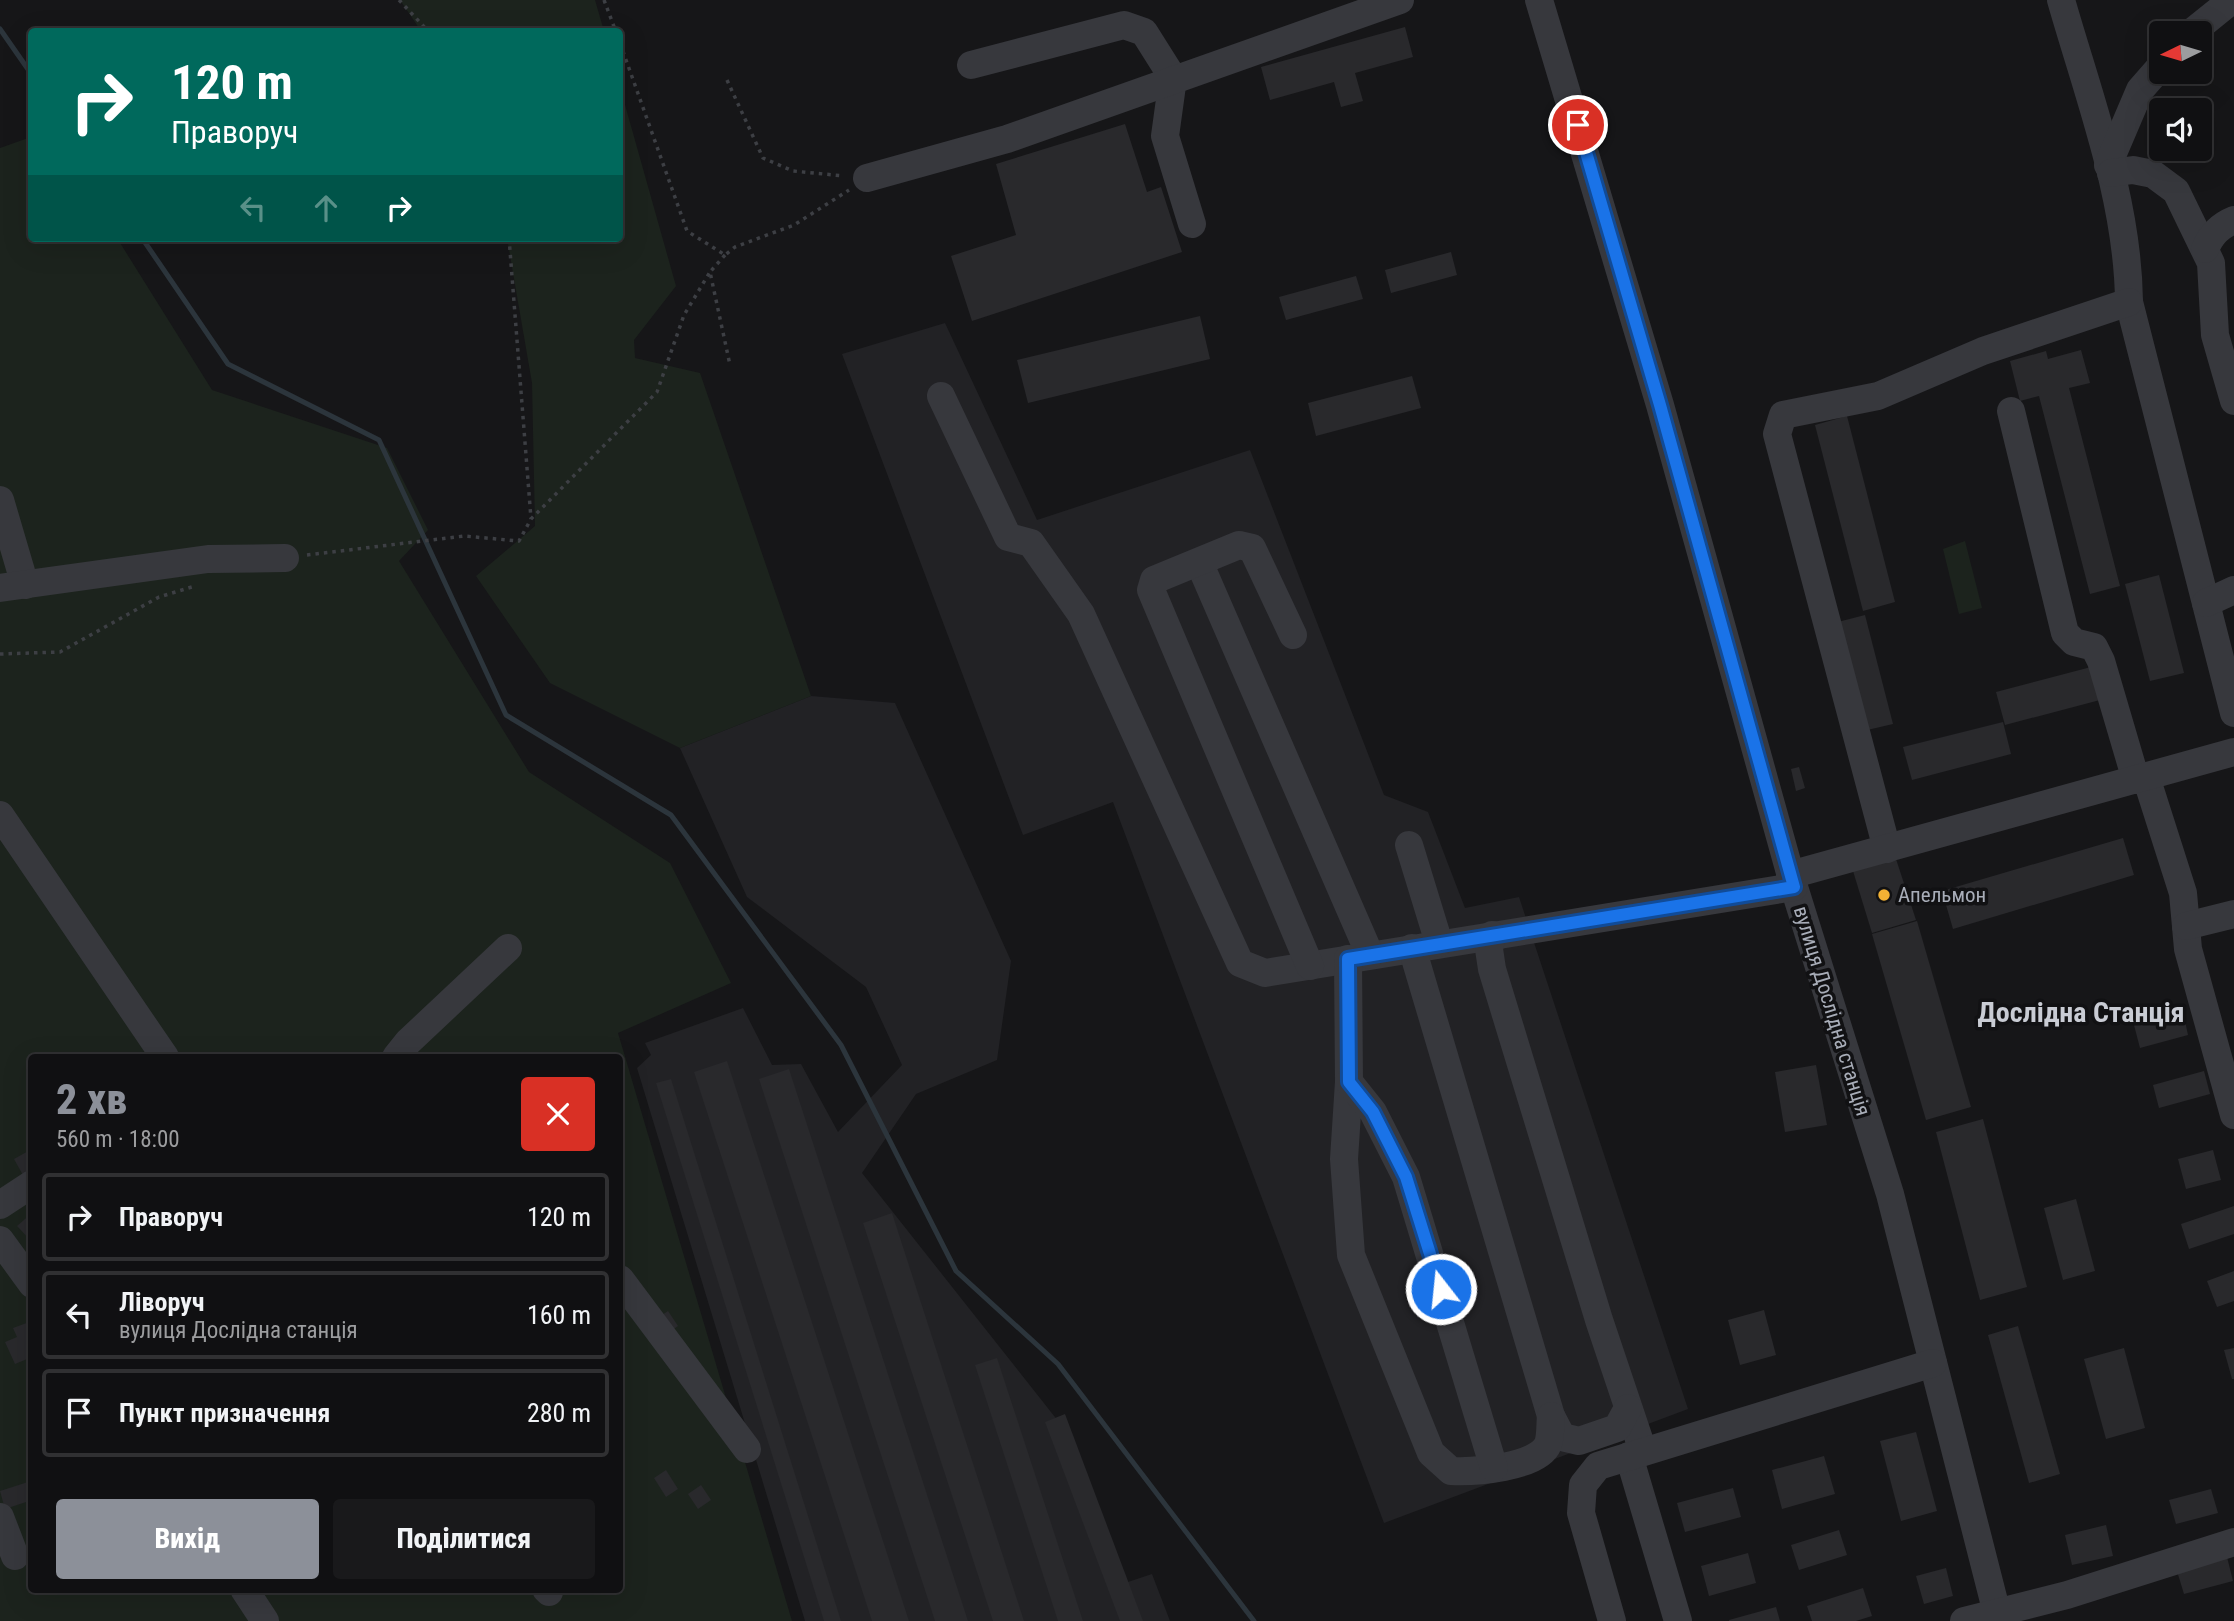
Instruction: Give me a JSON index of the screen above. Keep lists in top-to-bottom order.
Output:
{
  "streets": {
    "street": ["вулиця Дослідна станція"]
  },
  "districts": ["Дослідна Станція"],
  "places": ["Апельмон"],
  "north": "left",
  "page": {
    "turn": ["120 m", "Праворуч"],
    "heading": ["2 хв", "560 m · 18:00"],
    "list": [
      {
        "name": "Праворуч",
        "value": "120 m"
      },
      {
        "name": "Ліворуч",
        "note": "вулиця Дослідна станція",
        "value": "160 m"
      },
      {
        "name": "Пункт призначення",
        "value": "280 m"
      }
    ],
    "buttons": ["Вихід", "Поділитися"]
  }
}
